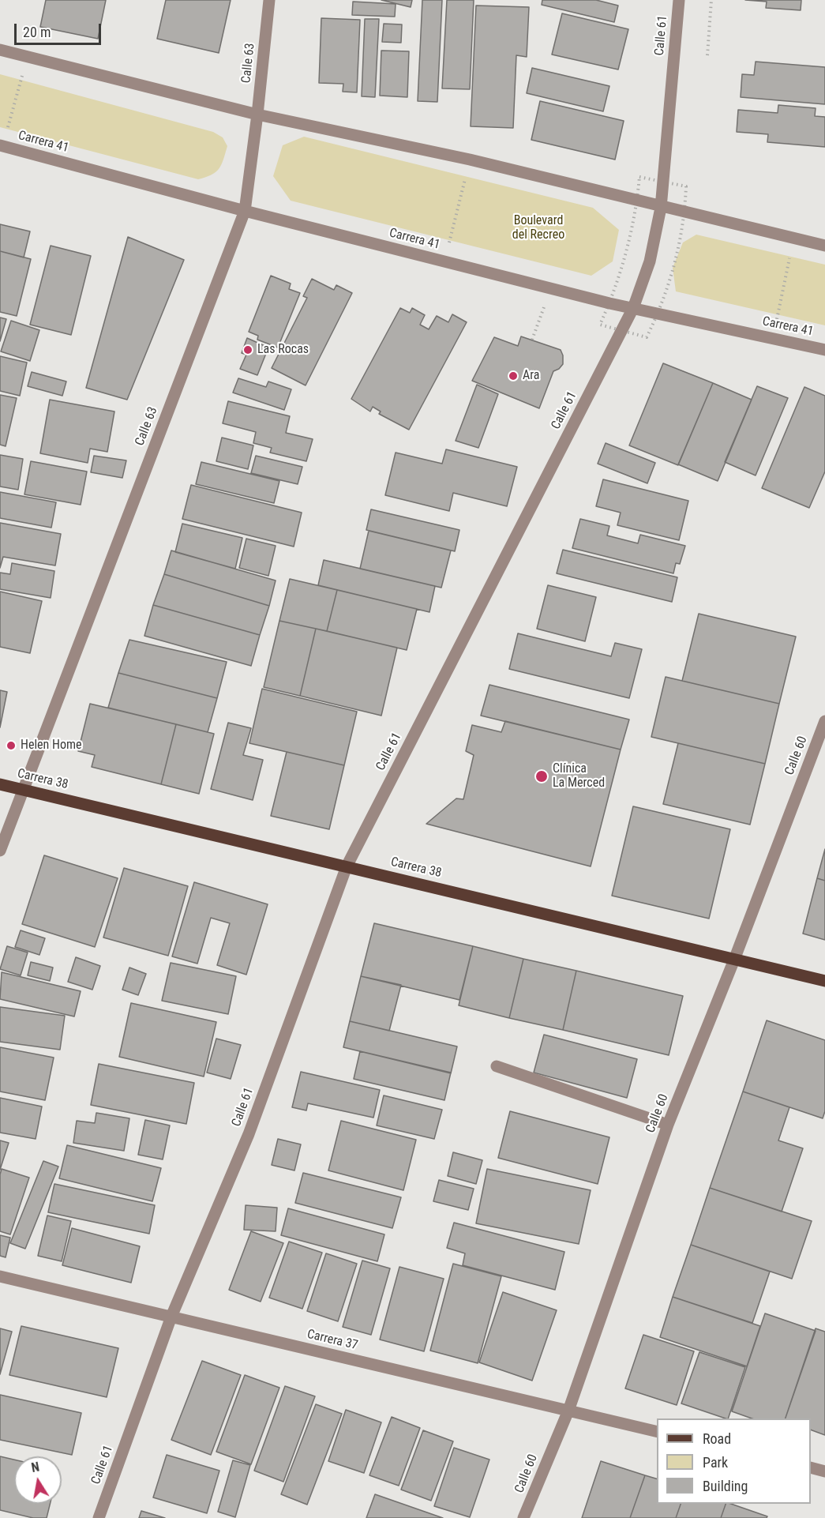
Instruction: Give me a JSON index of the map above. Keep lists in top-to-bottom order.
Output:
{
  "streets": {
    "main road": ["Carrera 38"],
    "street": [
      "Calle 61",
      "Calle 63",
      "Carrera 41",
      "Calle 60",
      "Carrera 37"
    ]
  },
  "crossings": [
    ["Calle 61", "Carrera 41"],
    ["Calle 61", "Carrera 38"],
    ["Calle 61", "Carrera 37"],
    ["Calle 63", "Carrera 41"],
    ["Calle 63", "Carrera 38"],
    ["Calle 60", "Carrera 38"],
    ["Calle 60", "Carrera 37"]
  ],
  "parks": ["Boulevard del Recreo"],
  "places": [
    "Las Rocas",
    "Ara",
    "Helen Home",
    "Clínica La Merced"
  ],
  "legend": ["Road", "Park", "Building"],
  "scale_bar": "20 m",
  "north": "top"
}
